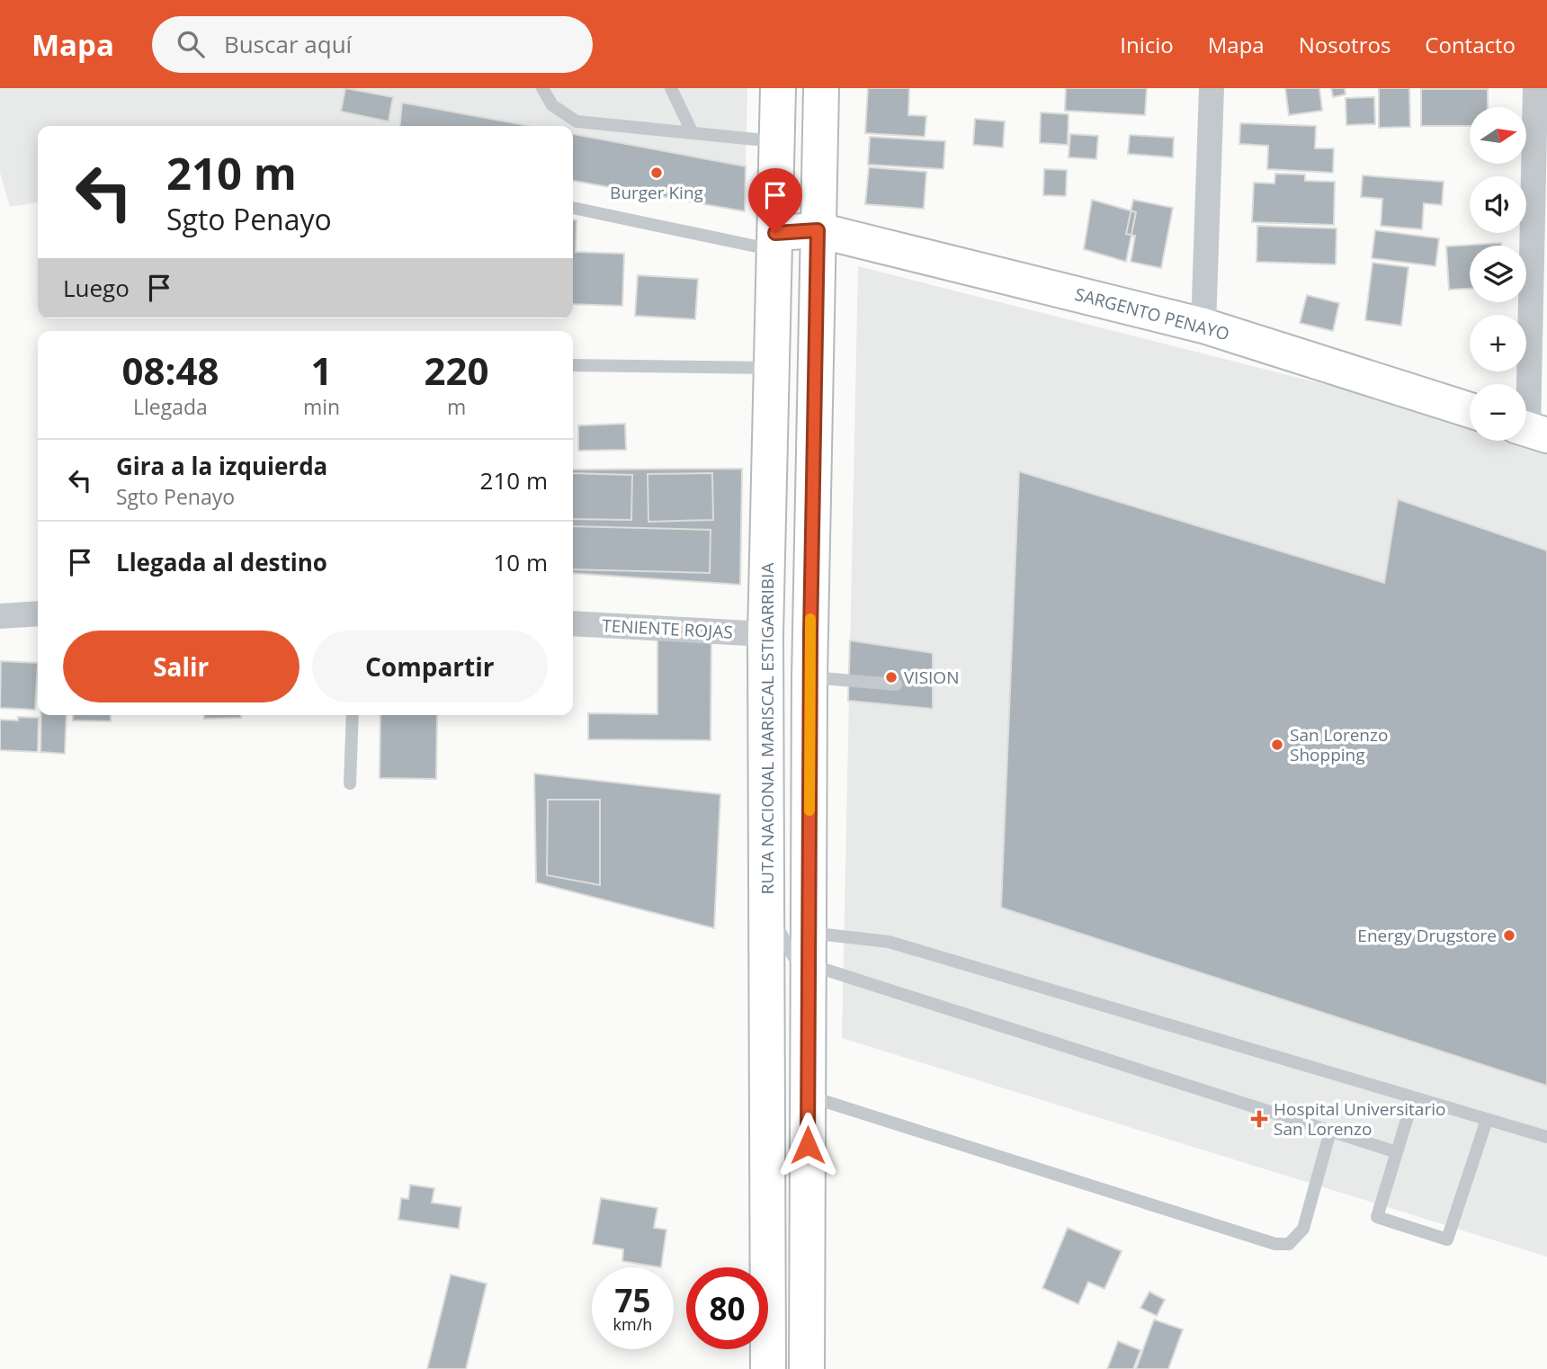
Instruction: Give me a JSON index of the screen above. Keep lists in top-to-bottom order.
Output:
{
  "streets": {
    "main road": ["SARGENTO PENAYO", "RUTA NACIONAL MARISCAL ESTIGARRIBIA"],
    "street": ["TENIENTE ROJAS"]
  },
  "crossings": [
    ["SARGENTO PENAYO", "RUTA NACIONAL MARISCAL ESTIGARRIBIA"],
    ["TENIENTE ROJAS", "RUTA NACIONAL MARISCAL ESTIGARRIBIA"]
  ],
  "places": {
    "other": [
      "Burger King",
      "VISION",
      "San Lorenzo Shopping",
      "Energy Drugstore"
    ],
    "health": ["Hospital Universitario San Lorenzo"]
  },
  "north": "right",
  "page": {
    "header": "Mapa",
    "search": "Buscar aquí",
    "nav": [
      "Inicio",
      "Mapa",
      "Nosotros",
      "Contacto"
    ],
    "map_buttons": ["+", "−"],
    "turn": ["210 m", "Sgto Penayo"],
    "then": "Luego",
    "eta": [
      "08:48",
      "Llegada",
      "1",
      "min",
      "220",
      "m"
    ],
    "list": [
      {
        "name": "Gira a la izquierda",
        "note": "Sgto Penayo",
        "value": "210 m"
      },
      {
        "name": "Llegada al destino",
        "value": "10 m"
      }
    ],
    "buttons": ["Salir", "Compartir"],
    "speed": "75 km/h",
    "limit": "80"
  }
}
